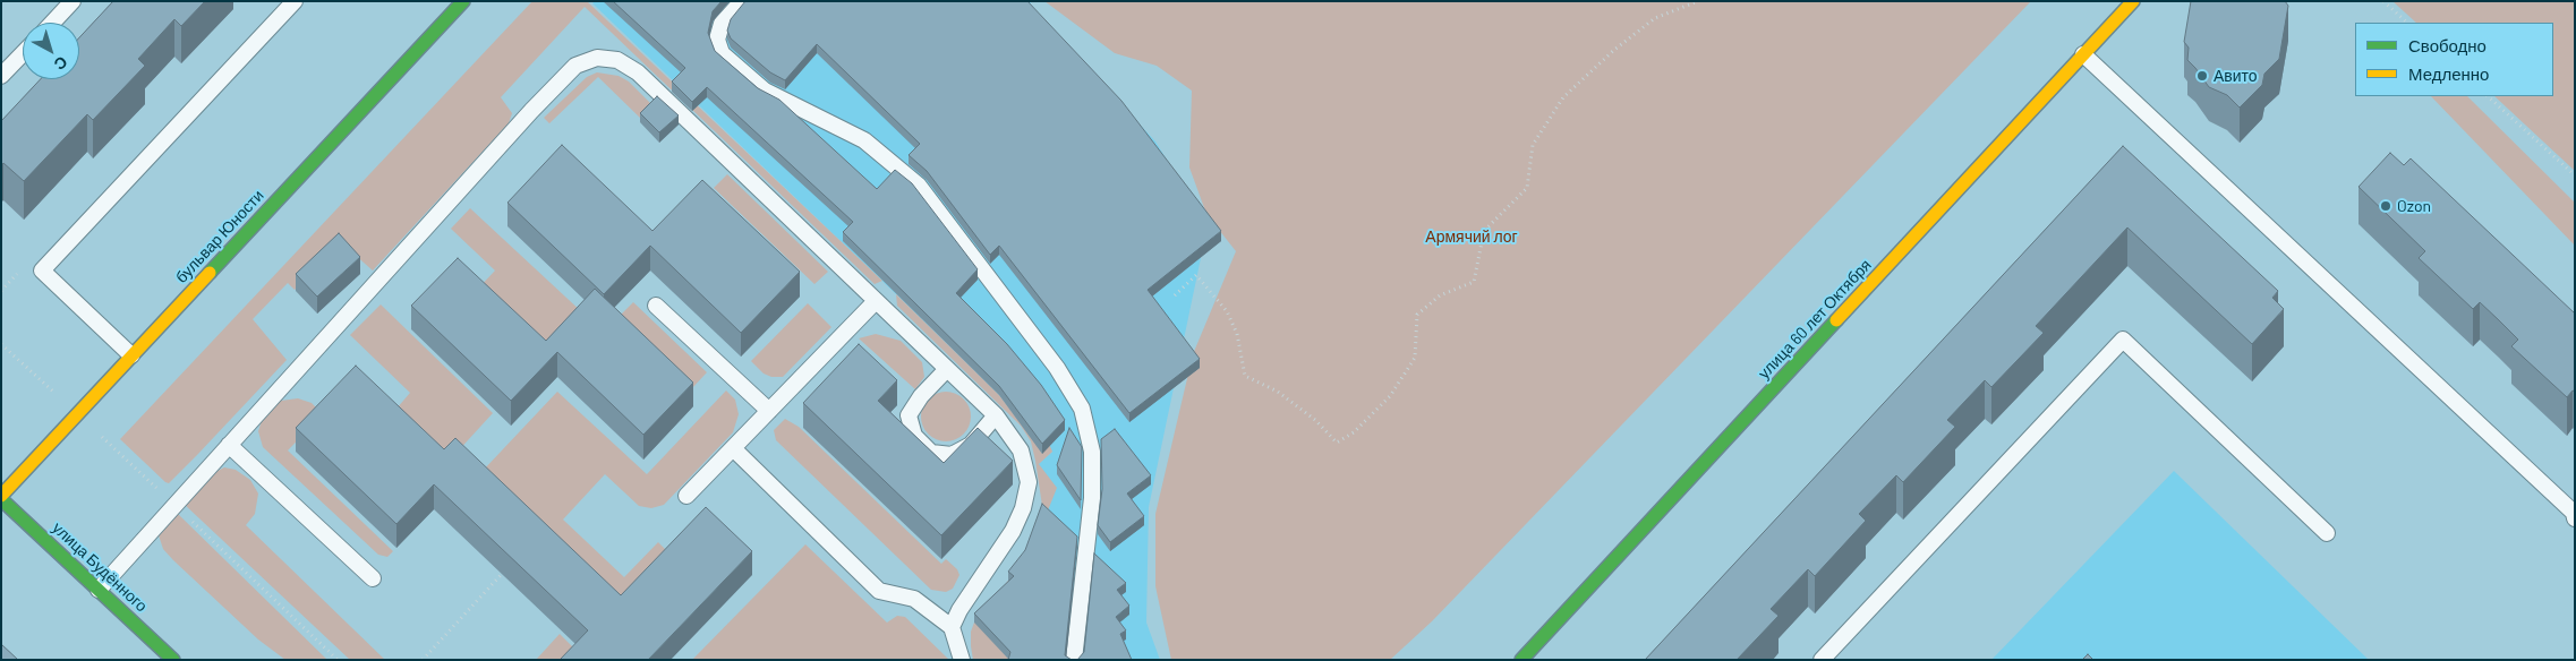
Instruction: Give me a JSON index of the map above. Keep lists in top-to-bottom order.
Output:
{
  "streets": {
    "street": ["бульвар Юности", "улица 60 лет Октября", "улица Будённого"]
  },
  "crossings": [
    ["бульвар Юности", "улица Будённого"]
  ],
  "parks": ["Армячий лог"],
  "places": ["Авито", "Ozon"],
  "legend": ["Свободно", "Медленно"],
  "north": "bottom right"
}
